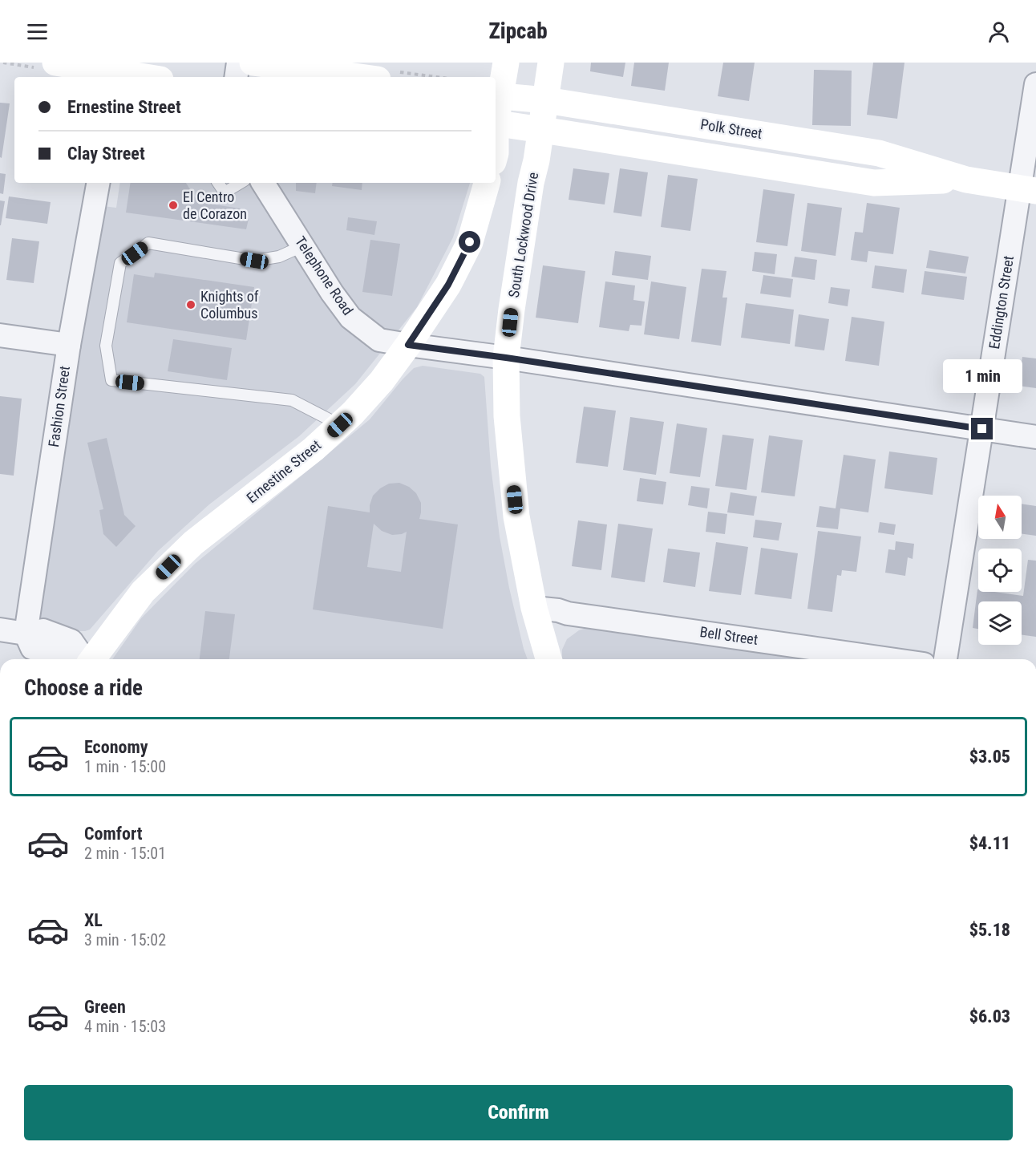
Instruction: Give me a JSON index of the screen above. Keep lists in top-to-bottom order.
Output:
{
  "streets": {
    "main road": ["Polk Street", "South Lockwood Drive", "Ernestine Street"],
    "street": [
      "Telephone Road",
      "Eddington Street",
      "Fashion Street",
      "Bell Street"
    ]
  },
  "crossings": [
    ["Polk Street", "South Lockwood Drive"],
    ["Polk Street", "Eddington Street"],
    ["South Lockwood Drive", "Telephone Road"],
    ["South Lockwood Drive", "Bell Street"],
    ["Telephone Road", "Eddington Street"],
    ["Telephone Road", "Ernestine Street"]
  ],
  "places": ["El Centro de Corazon", "Knights of Columbus"],
  "north": "top",
  "page": {
    "header": "Zipcab",
    "banner": ["Ernestine Street", "Clay Street"],
    "bubble": "1 min",
    "heading": "Choose a ride",
    "list": [
      {
        "name": "Economy",
        "note": "1 min · 15:00",
        "value": "$3.05"
      },
      {
        "name": "Comfort",
        "note": "2 min · 15:01",
        "value": "$4.11"
      },
      {
        "name": "XL",
        "note": "3 min · 15:02",
        "value": "$5.18"
      },
      {
        "name": "Green",
        "note": "4 min · 15:03",
        "value": "$6.03"
      }
    ],
    "buttons": "Confirm"
  }
}
